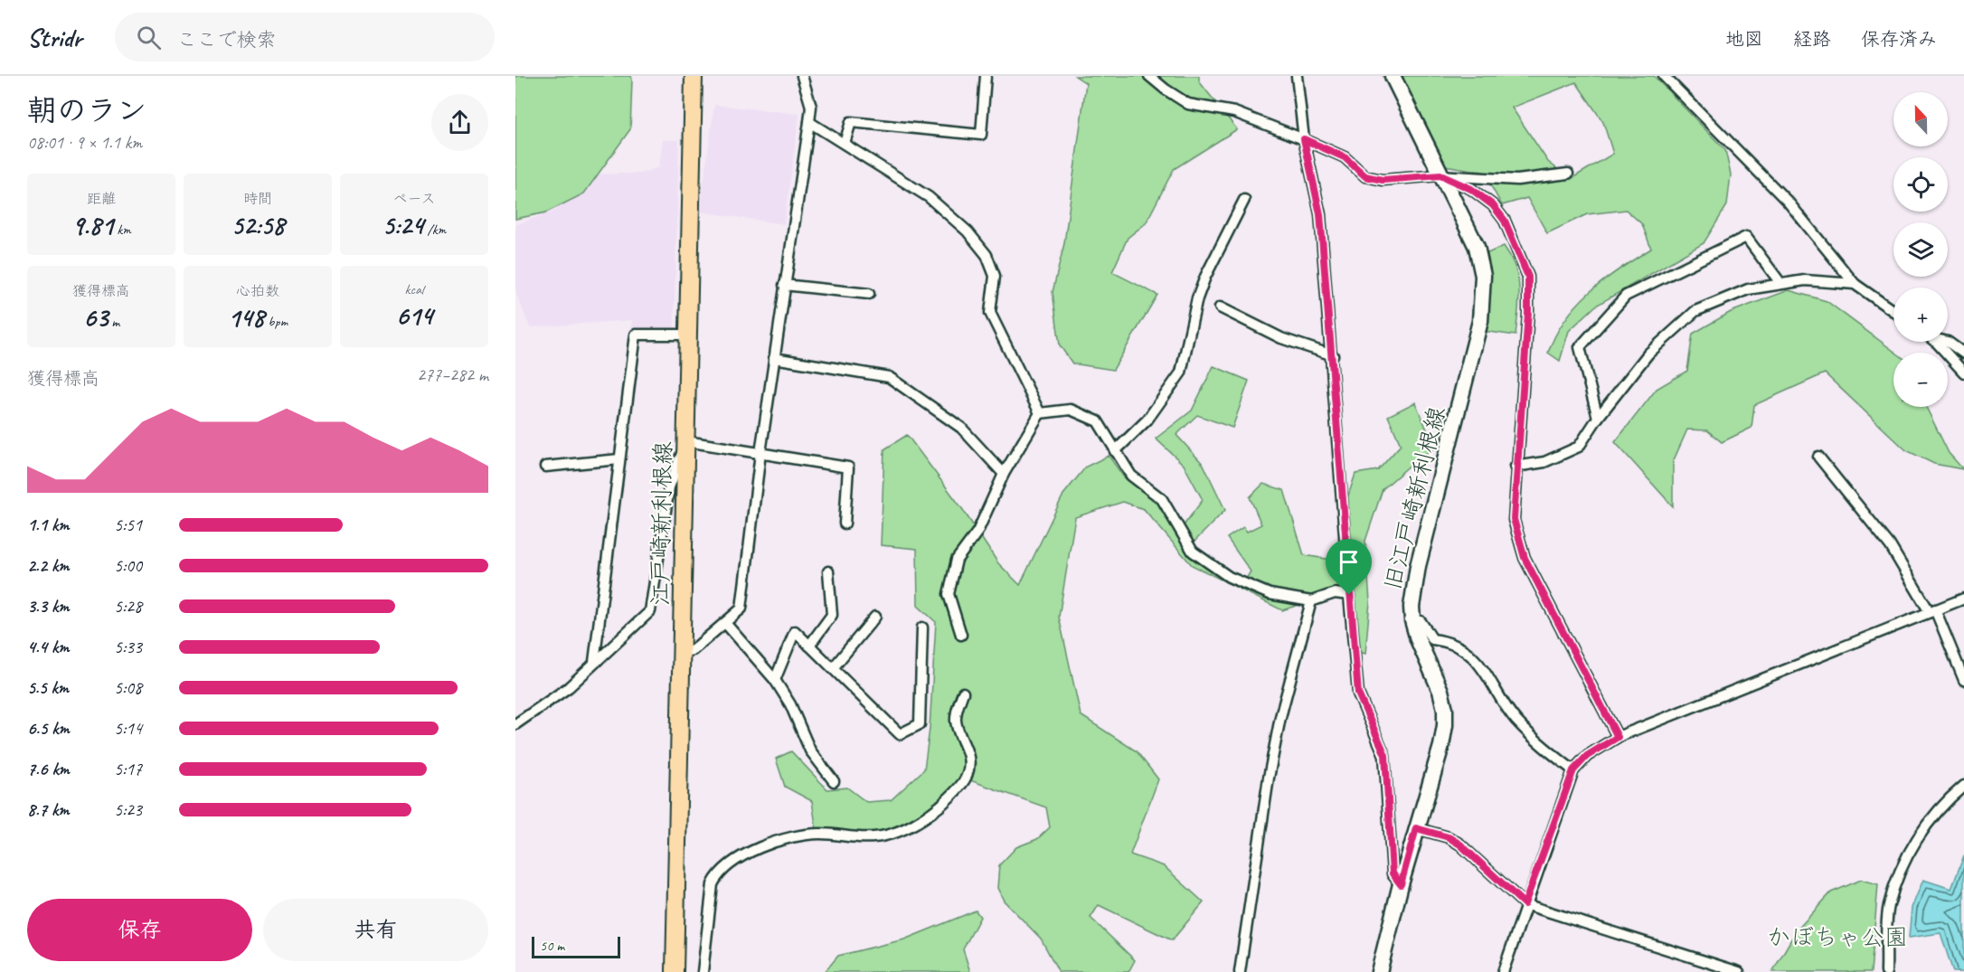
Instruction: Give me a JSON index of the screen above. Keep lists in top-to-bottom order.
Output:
{
  "streets": {
    "main road": ["江戸崎新利根線"],
    "street": ["旧江戸崎新利根線"]
  },
  "parks": ["かぼちゃ公園"],
  "scale_bar": "50 m",
  "north": "top",
  "page": {
    "header": "Stridr",
    "search": "ここで検索",
    "nav": ["地図", "経路", "保存済み"],
    "heading": ["朝のラン", "08:01 · 9 × 1.1 km"],
    "map_buttons": ["+", "−"],
    "stats": [
      ["距離", "9.81 km"],
      ["時間", "52:58"],
      ["ペース", "5:24 /km"],
      ["獲得標高", "63 m"],
      ["心拍数", "148 bpm"],
      ["kcal", "614"]
    ],
    "chart": ["獲得標高", "277–282 m"],
    "list": [
      {
        "name": "1.1 km",
        "note": "5:51"
      },
      {
        "name": "2.2 km",
        "note": "5:00"
      },
      {
        "name": "3.3 km",
        "note": "5:28"
      },
      {
        "name": "4.4 km",
        "note": "5:33"
      },
      {
        "name": "5.5 km",
        "note": "5:08"
      },
      {
        "name": "6.5 km",
        "note": "5:14"
      },
      {
        "name": "7.6 km",
        "note": "5:17"
      },
      {
        "name": "8.7 km",
        "note": "5:23"
      }
    ],
    "buttons": ["保存", "共有"],
    "scale": "50 m"
  }
}
